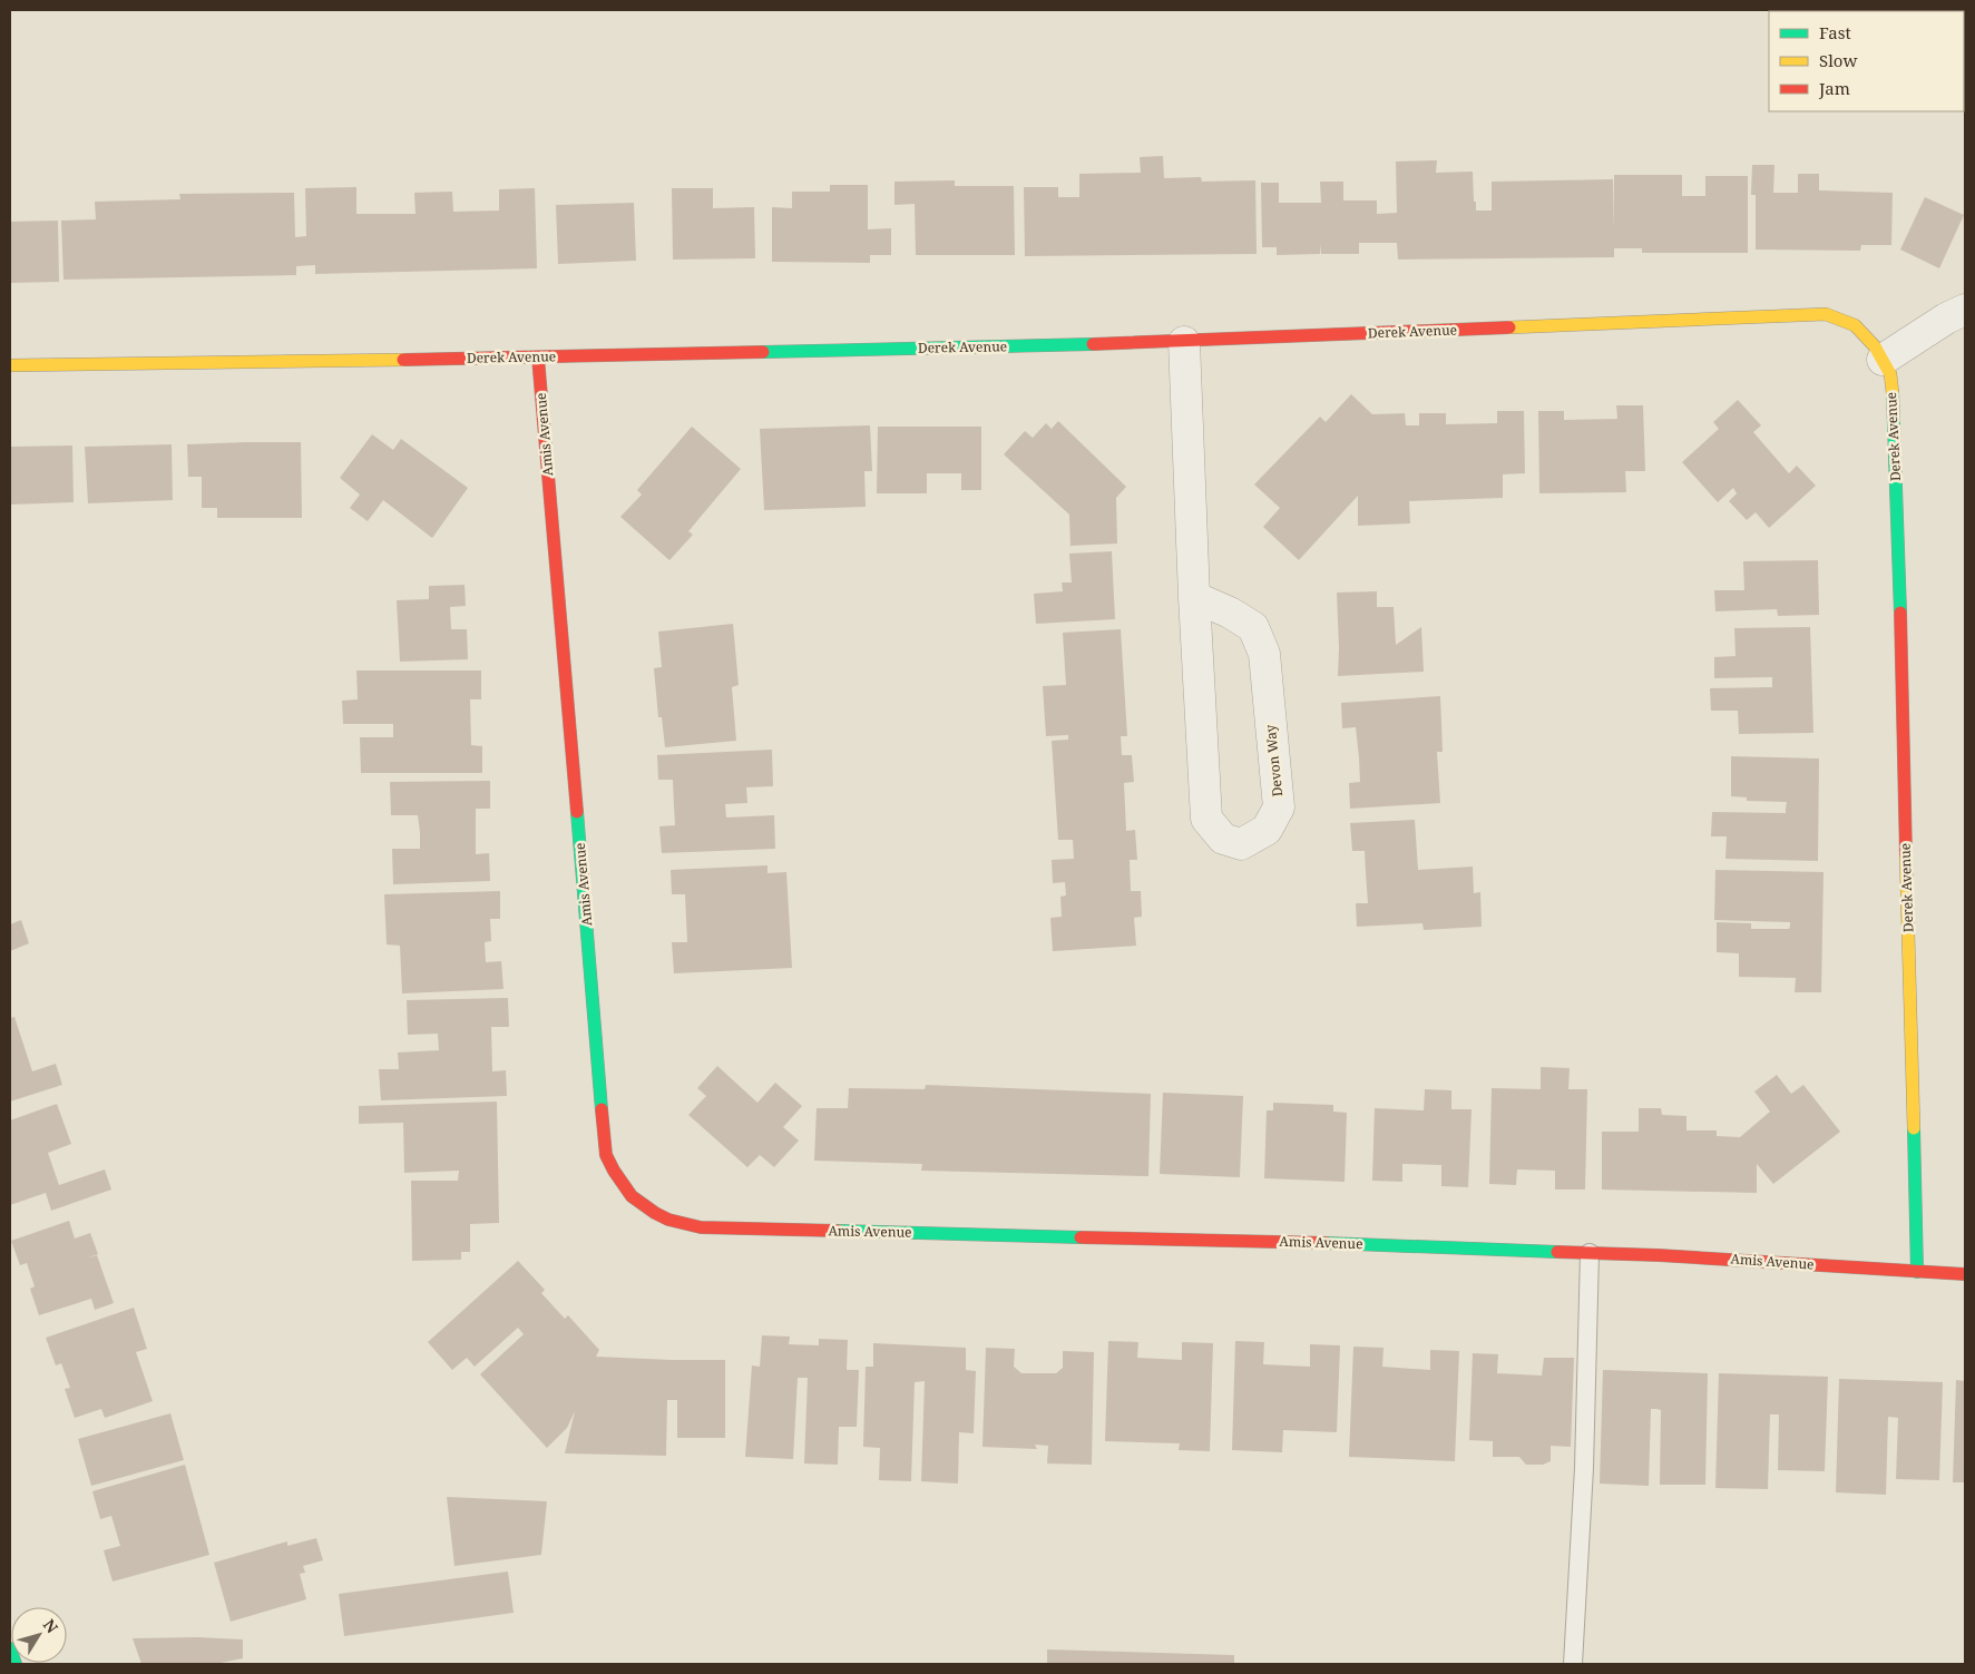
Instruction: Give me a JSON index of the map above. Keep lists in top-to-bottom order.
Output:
{
  "streets": {
    "street": ["Derek Avenue", "Amis Avenue", "Devon Way"]
  },
  "crossings": [
    ["Derek Avenue", "Amis Avenue"],
    ["Derek Avenue", "Devon Way"]
  ],
  "legend": ["Fast", "Slow", "Jam"],
  "north": "top right"
}
